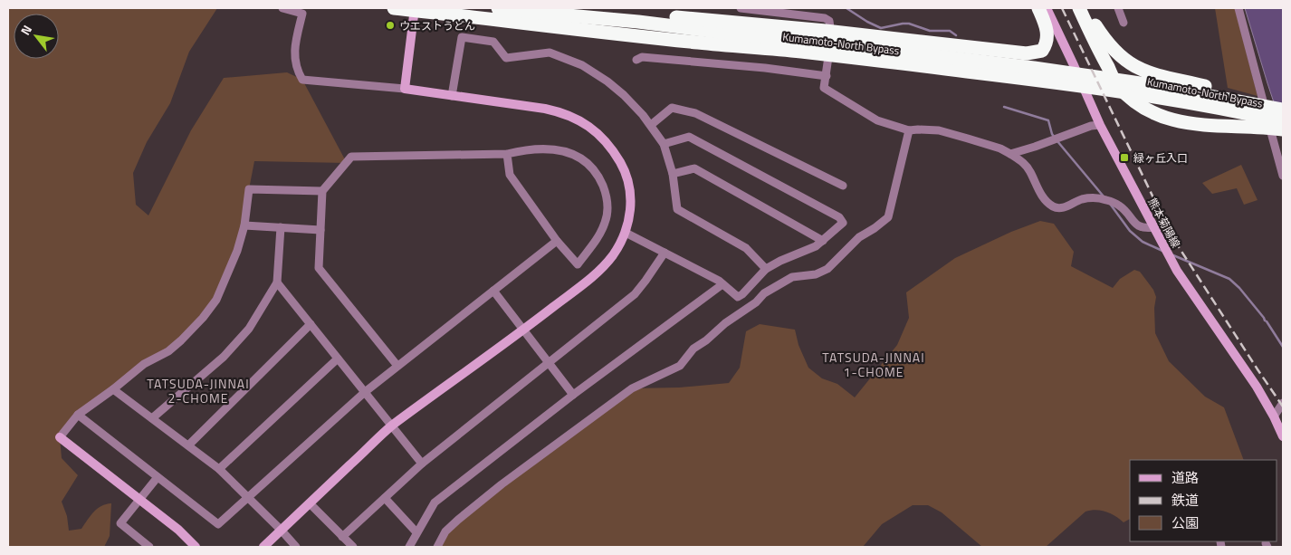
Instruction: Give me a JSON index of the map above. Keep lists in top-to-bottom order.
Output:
{
  "streets": {
    "highway": ["Kumamoto-North Bypass"],
    "street": ["熊本菊陽線"]
  },
  "districts": ["TATSUDA-JINNAI 1-CHOME", "TATSUDA-JINNAI 2-CHOME"],
  "places": {
    "other": ["ウエストうどん"],
    "transit": ["緑ヶ丘入口"]
  },
  "legend": ["道路", "鉄道", "公園"],
  "north": "top left"
}
